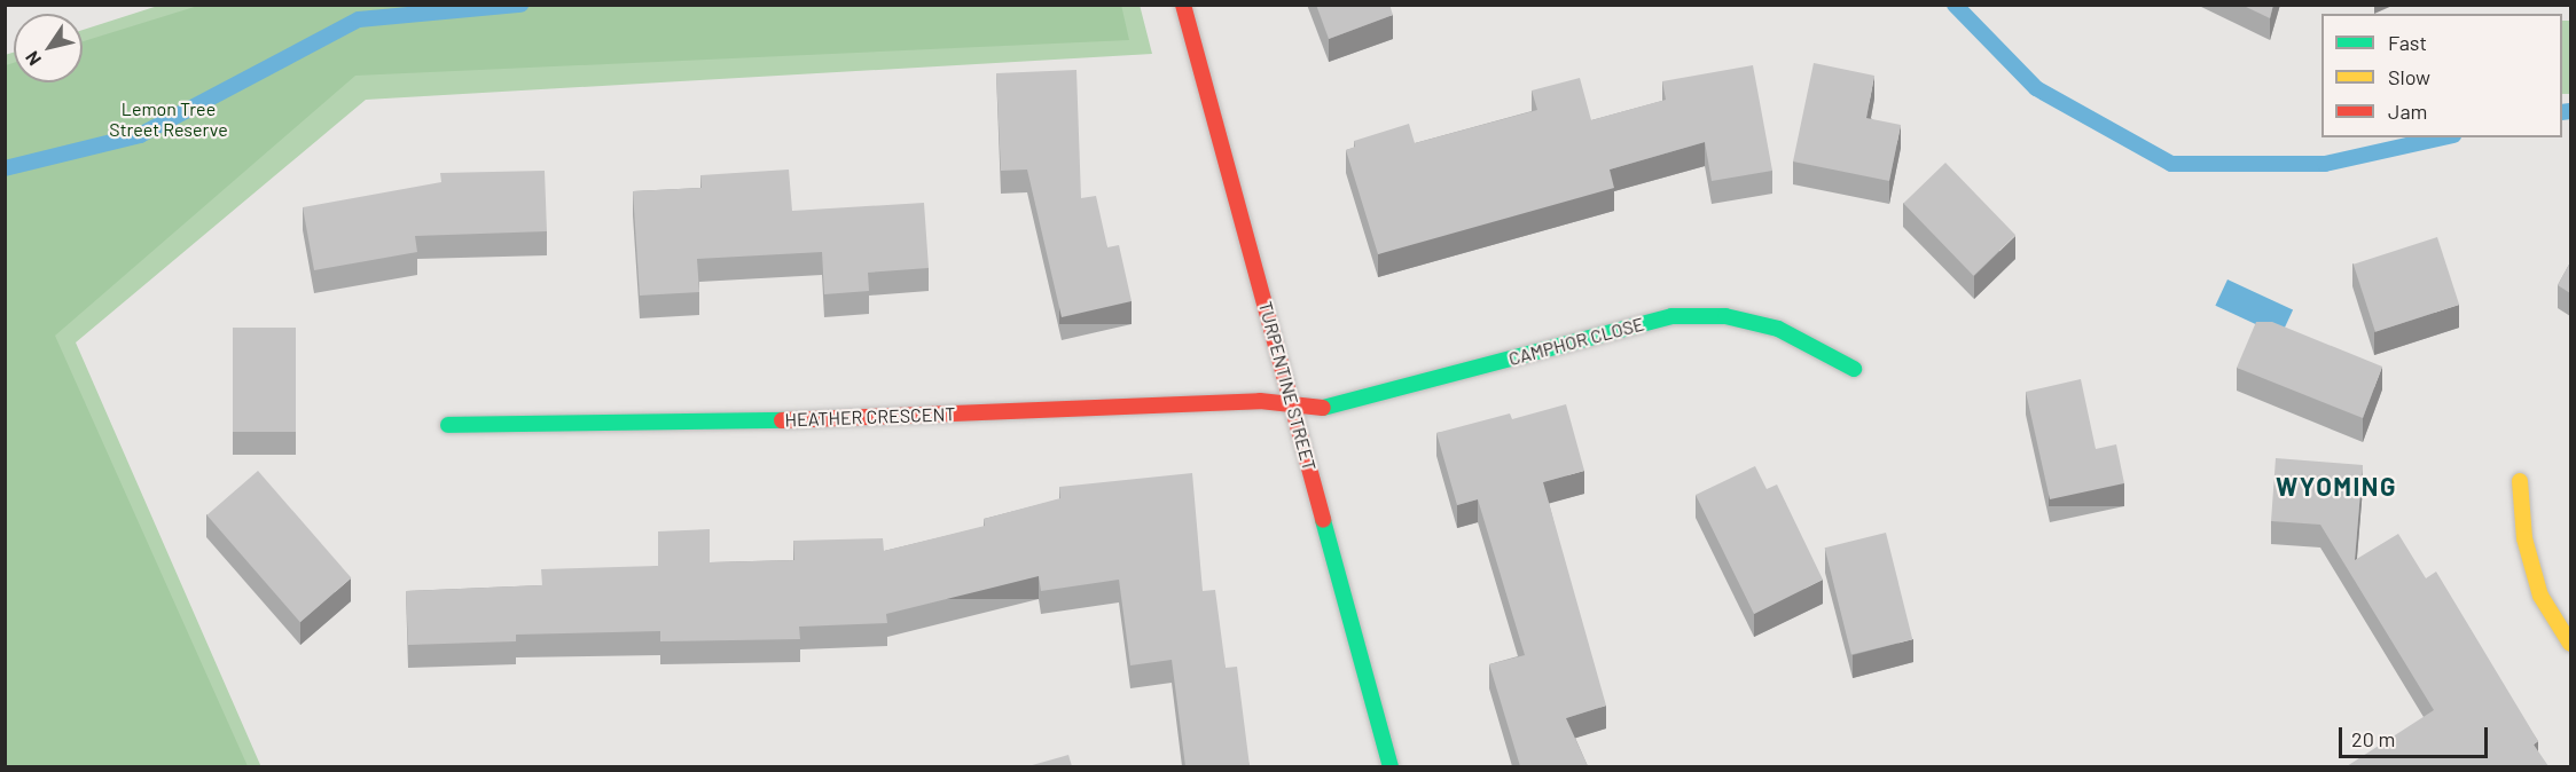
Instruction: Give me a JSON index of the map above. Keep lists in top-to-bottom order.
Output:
{
  "streets": {
    "street": ["CAMPHOR CLOSE", "TURPENTINE STREET", "HEATHER CRESCENT"]
  },
  "crossings": [
    ["CAMPHOR CLOSE", "TURPENTINE STREET"],
    ["CAMPHOR CLOSE", "HEATHER CRESCENT"],
    ["TURPENTINE STREET", "HEATHER CRESCENT"]
  ],
  "districts": ["WYOMING"],
  "parks": ["Lemon Tree Street Reserve"],
  "legend": ["Fast", "Slow", "Jam"],
  "scale_bar": "20 m",
  "north": "bottom left"
}
